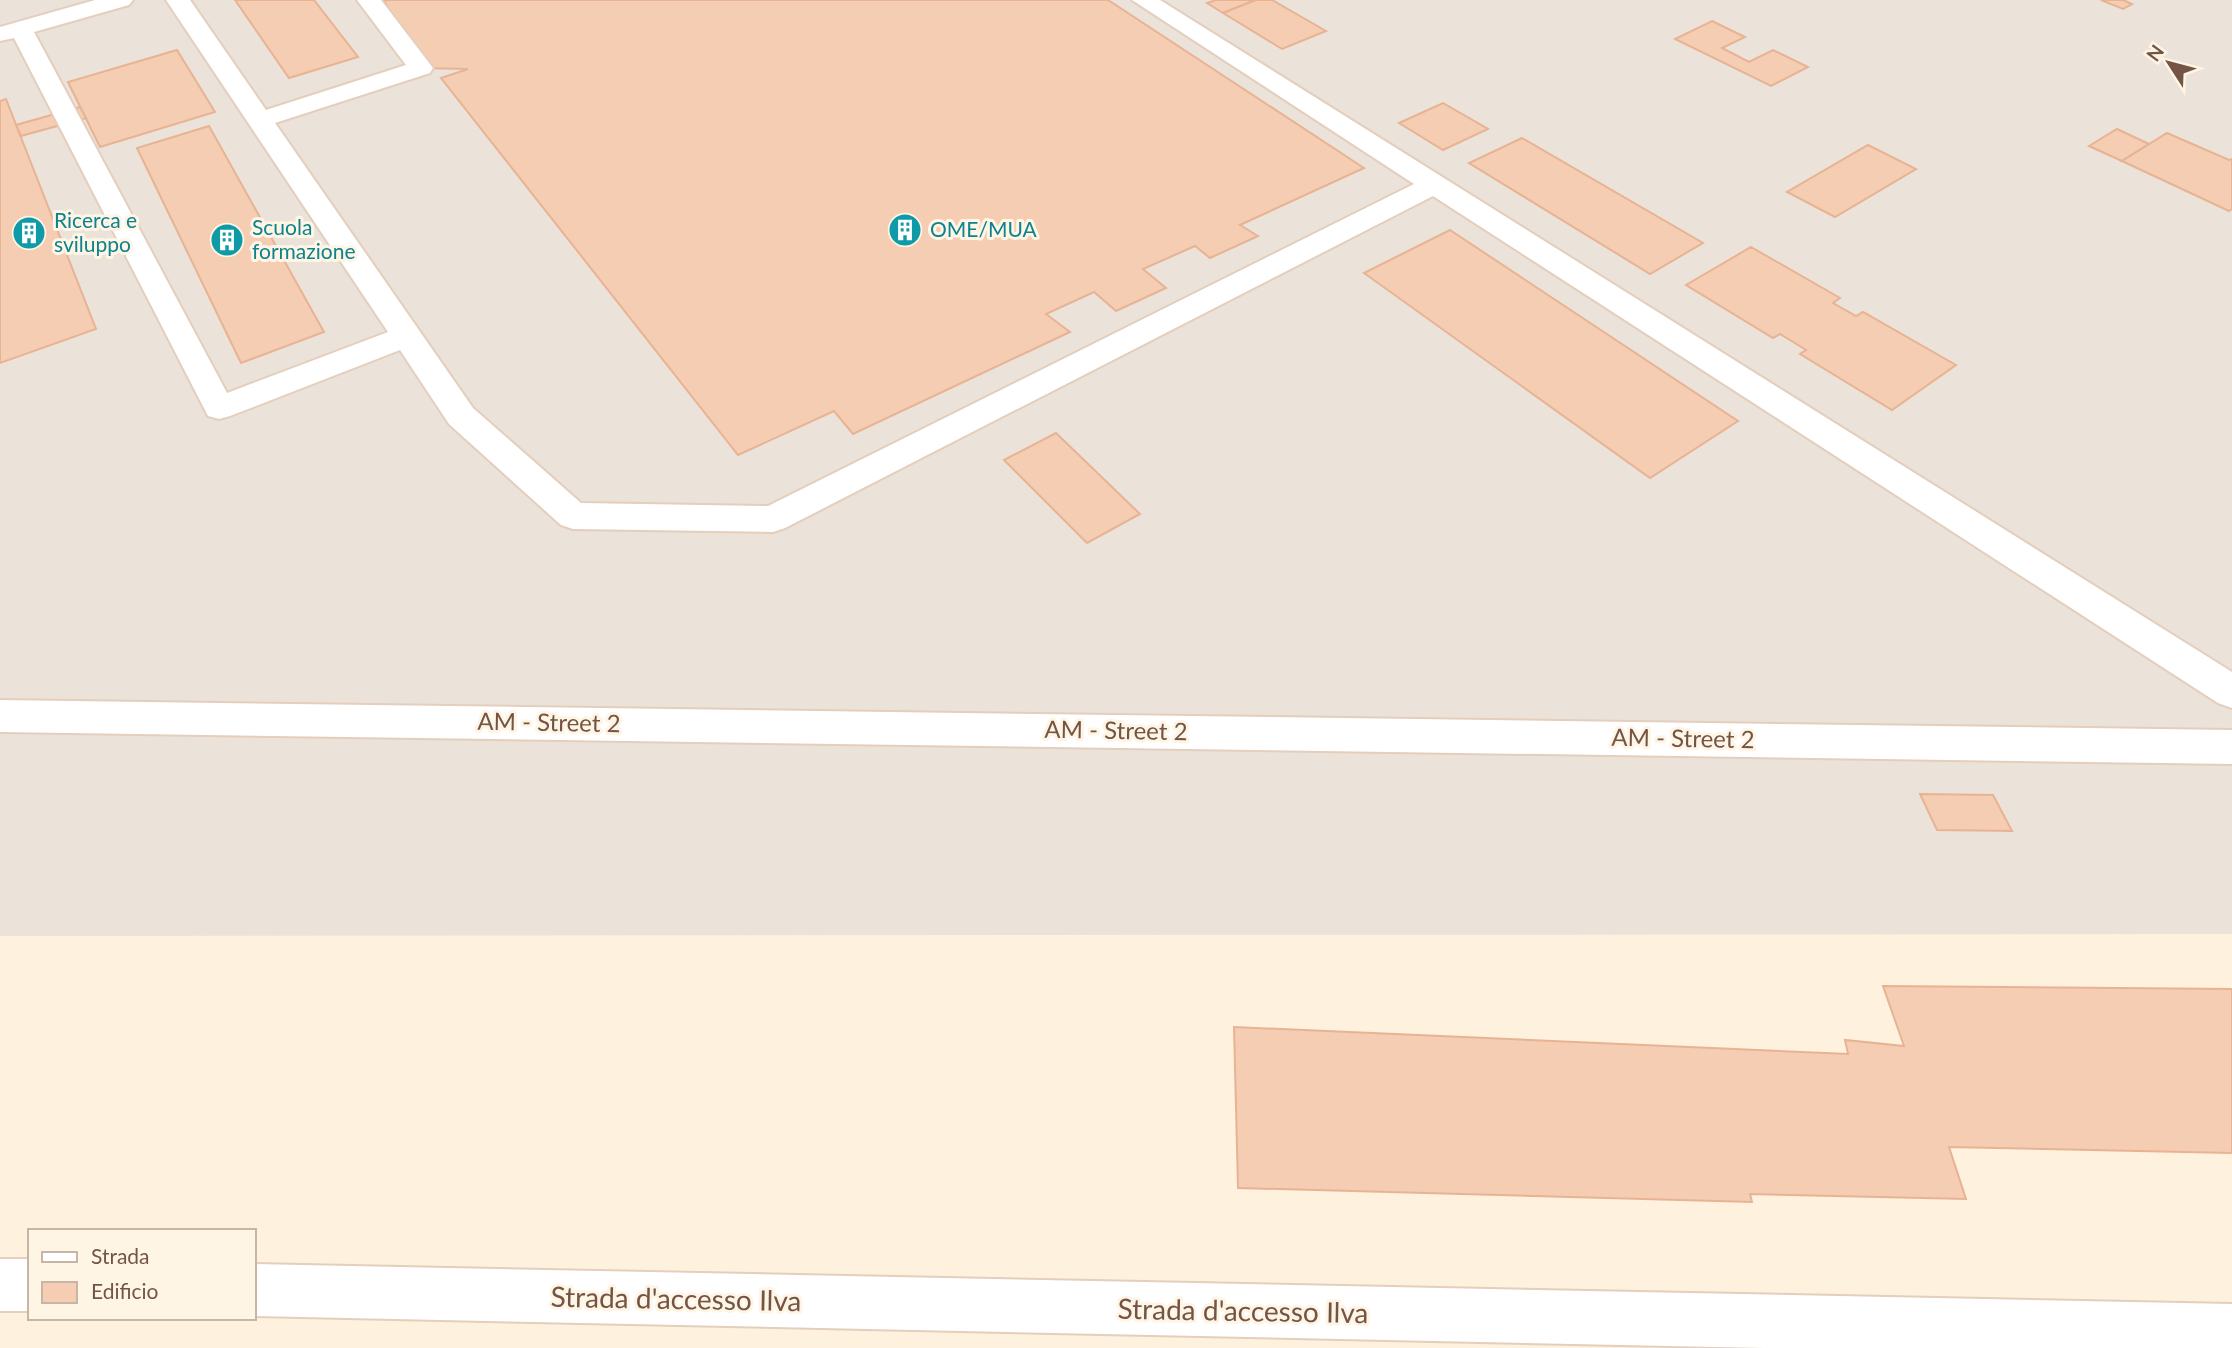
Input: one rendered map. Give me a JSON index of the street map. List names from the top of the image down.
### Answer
{
  "streets": {
    "street": ["AM - Street 2", "Strada d'accesso Ilva"]
  },
  "places": {
    "building": ["OME/MUA", "Ricerca e sviluppo", "Scuola formazione"]
  },
  "legend": ["Strada", "Edificio"],
  "north": "top left"
}
